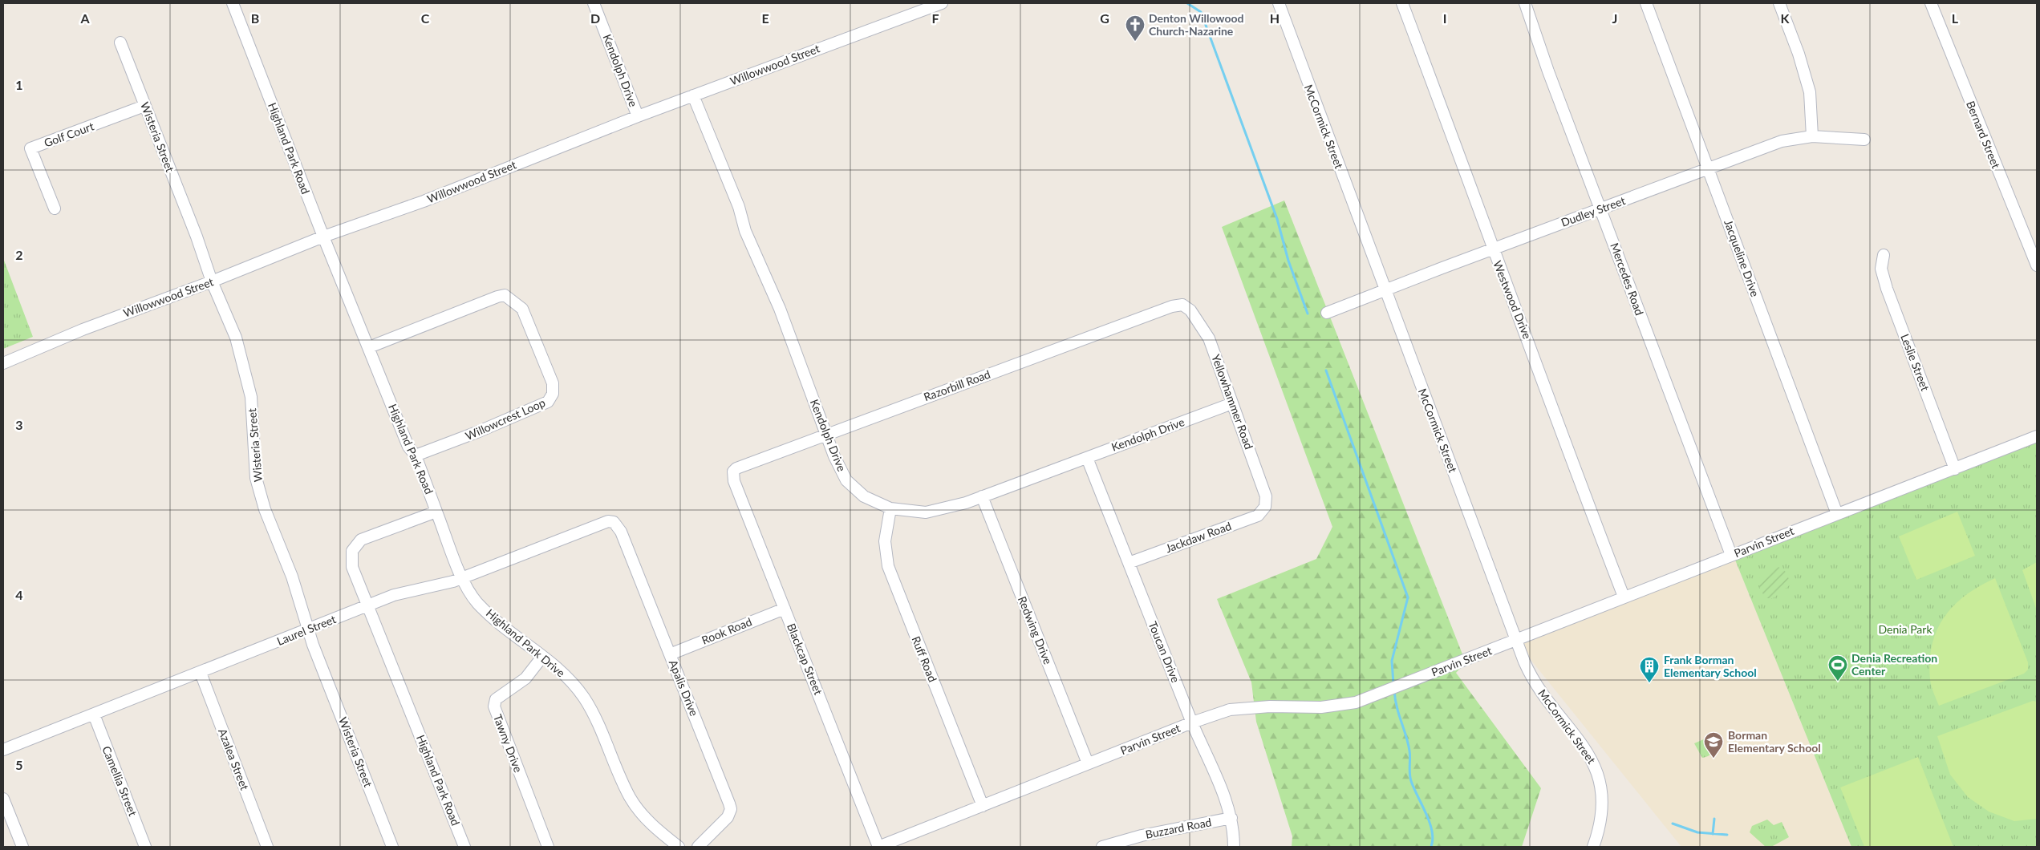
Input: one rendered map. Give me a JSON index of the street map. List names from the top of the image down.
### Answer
{
  "streets": {
    "street": [
      "Willowwood Street",
      "Kendolph Drive",
      "McCormick Street",
      "Golf Court",
      "Bernard Street",
      "Wisteria Street",
      "Highland Park Road",
      "Dudley Street",
      "Jacqueline Drive",
      "Mercedes Road",
      "Westwood Drive",
      "Leslie Street",
      "Razorbill Road",
      "Yellowhammer Road",
      "Willowcrest Loop",
      "Jackdaw Road",
      "Parvin Street",
      "Laurel Street",
      "Redwing Drive",
      "Rook Road",
      "Highland Park Drive",
      "Toucan Drive",
      "Blackcap Street",
      "Ruff Road",
      "Apalis Drive",
      "Tawny Drive",
      "Azalea Street",
      "Camellia Street",
      "Buzzard Road"
    ]
  },
  "crossings": [
    ["Willowwood Street", "Kendolph Drive"],
    ["Willowwood Street", "Wisteria Street"],
    ["Willowwood Street", "Highland Park Road"],
    ["Kendolph Drive", "Razorbill Road"],
    ["Kendolph Drive", "Yellowhammer Road"],
    ["Kendolph Drive", "Redwing Drive"],
    ["Kendolph Drive", "Toucan Drive"],
    ["Kendolph Drive", "Ruff Road"],
    ["McCormick Street", "Dudley Street"],
    ["McCormick Street", "Parvin Street"],
    ["Golf Court", "Wisteria Street"],
    ["Wisteria Street", "Laurel Street"],
    ["Highland Park Road", "Willowcrest Loop"],
    ["Highland Park Road", "Laurel Street"],
    ["Highland Park Road", "Highland Park Drive"],
    ["Dudley Street", "Jacqueline Drive"],
    ["Dudley Street", "Mercedes Road"],
    ["Dudley Street", "Westwood Drive"],
    ["Jacqueline Drive", "Parvin Street"],
    ["Mercedes Road", "Parvin Street"],
    ["Westwood Drive", "Parvin Street"],
    ["Leslie Street", "Parvin Street"],
    ["Razorbill Road", "Yellowhammer Road"],
    ["Razorbill Road", "Blackcap Street"],
    ["Yellowhammer Road", "Jackdaw Road"],
    ["Jackdaw Road", "Toucan Drive"],
    ["Parvin Street", "Redwing Drive"],
    ["Parvin Street", "Toucan Drive"],
    ["Parvin Street", "Blackcap Street"],
    ["Parvin Street", "Ruff Road"],
    ["Laurel Street", "Highland Park Drive"],
    ["Laurel Street", "Apalis Drive"],
    ["Laurel Street", "Azalea Street"],
    ["Laurel Street", "Camellia Street"],
    ["Rook Road", "Blackcap Street"],
    ["Rook Road", "Apalis Drive"],
    ["Highland Park Drive", "Tawny Drive"],
    ["Toucan Drive", "Buzzard Road"]
  ],
  "parks": ["Denia Park"],
  "places": {
    "church": ["Denton Willowood Church-Nazarine"],
    "sports": ["Denia Recreation Center"],
    "building": ["Frank Borman Elementary School"],
    "school or university": ["Borman Elementary School"]
  },
  "grid": {
    "columns": [
      "A",
      "B",
      "C",
      "D",
      "E",
      "F",
      "G",
      "H",
      "I",
      "J",
      "K",
      "L"
    ],
    "rows": [
      "1",
      "2",
      "3",
      "4",
      "5"
    ]
  }
}
